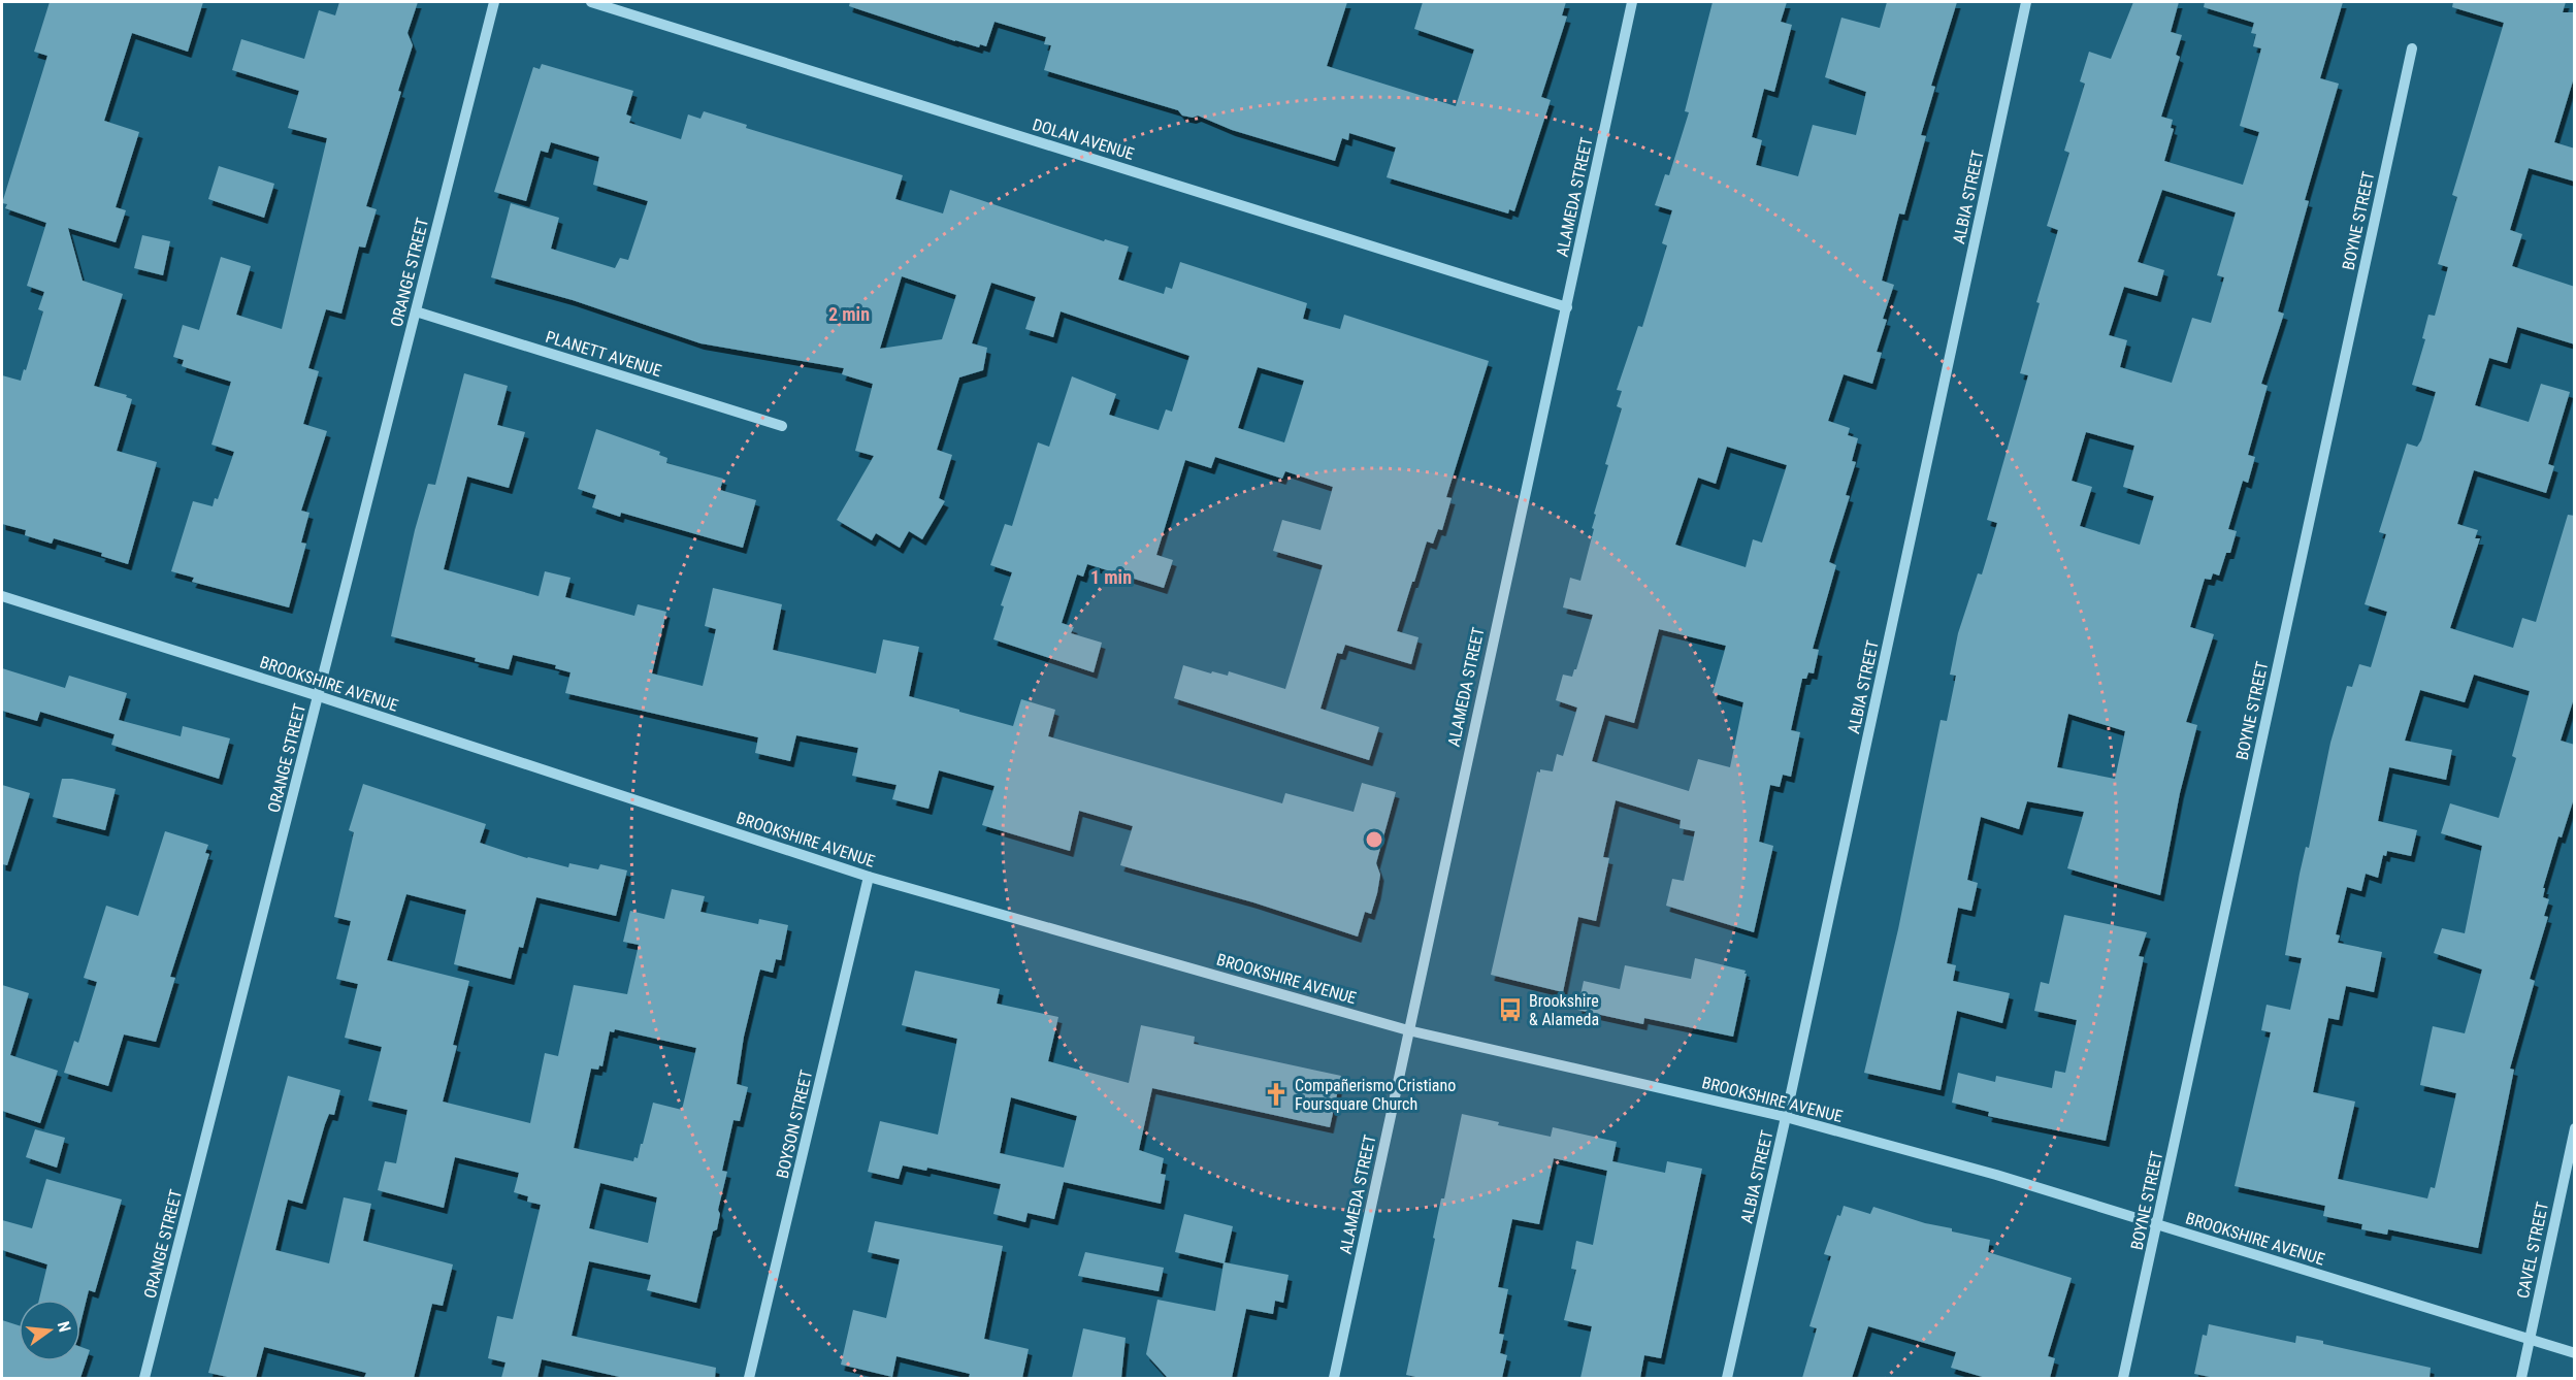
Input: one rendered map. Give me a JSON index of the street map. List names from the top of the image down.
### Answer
{
  "streets": {
    "street": [
      "DOLAN AVENUE",
      "ALAMEDA STREET",
      "ALBIA STREET",
      "BOYNE STREET",
      "ORANGE STREET",
      "PLANETT AVENUE",
      "BROOKSHIRE AVENUE",
      "BOYSON STREET",
      "CAVEL STREET"
    ]
  },
  "crossings": [
    ["DOLAN AVENUE", "ALAMEDA STREET"],
    ["ALAMEDA STREET", "BROOKSHIRE AVENUE"],
    ["ALBIA STREET", "BROOKSHIRE AVENUE"],
    ["BOYNE STREET", "BROOKSHIRE AVENUE"],
    ["ORANGE STREET", "PLANETT AVENUE"],
    ["ORANGE STREET", "BROOKSHIRE AVENUE"],
    ["BROOKSHIRE AVENUE", "BOYSON STREET"],
    ["BROOKSHIRE AVENUE", "CAVEL STREET"]
  ],
  "places": {
    "bus stop": ["Brookshire & Alameda"],
    "church": ["Compañerismo Cristiano Foursquare Church"]
  },
  "north": "right",
  "rings": ["2 min", "1 min"]
}
